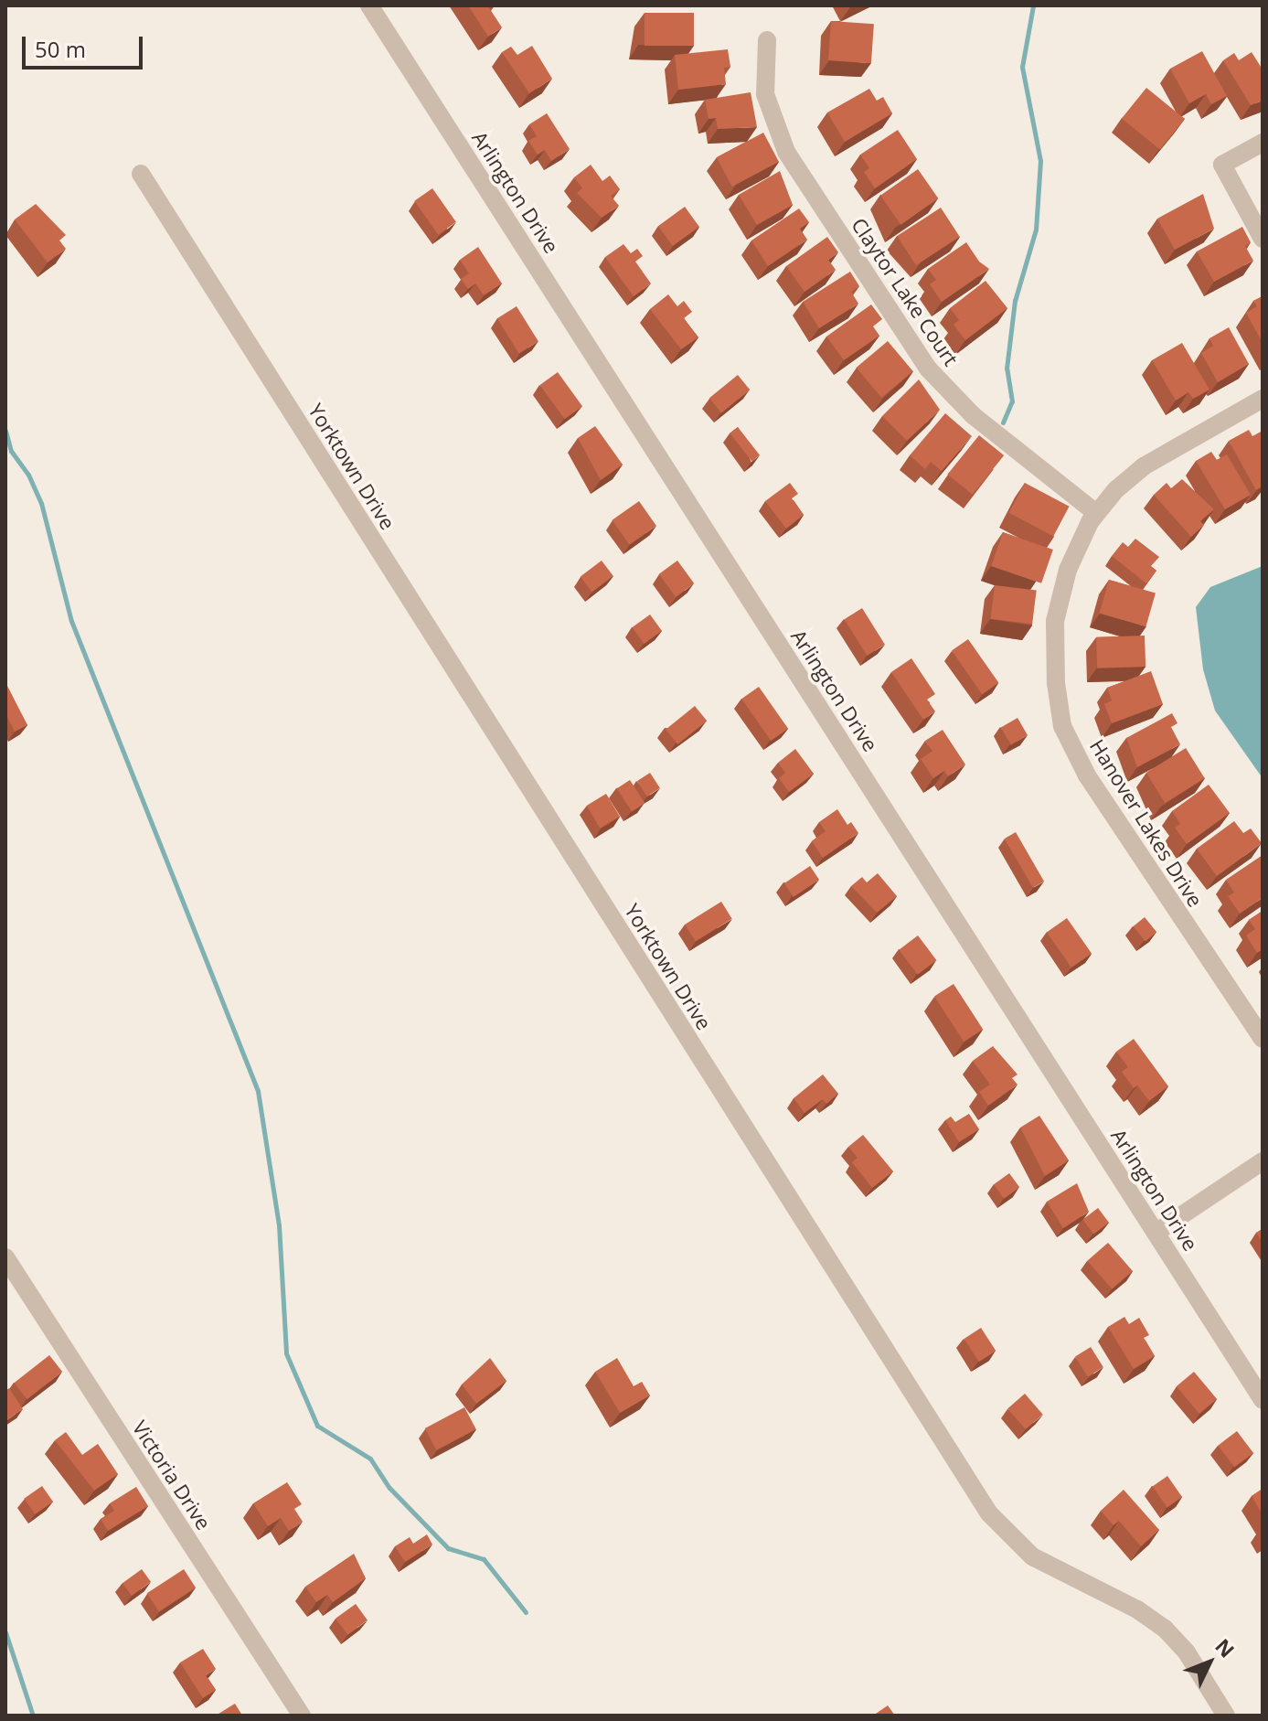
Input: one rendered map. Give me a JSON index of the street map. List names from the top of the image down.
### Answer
{
  "streets": {
    "street": [
      "Arlington Drive",
      "Claytor Lake Court",
      "Yorktown Drive",
      "Hanover Lakes Drive",
      "Victoria Drive"
    ]
  },
  "crossings": [
    ["Claytor Lake Court", "Hanover Lakes Drive"]
  ],
  "scale_bar": "50 m",
  "north": "top right"
}
